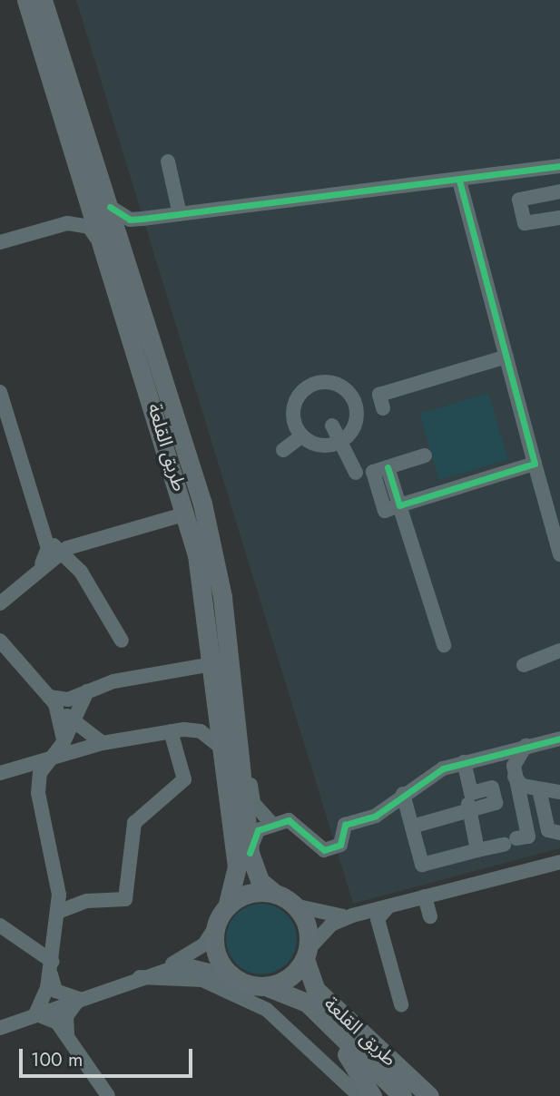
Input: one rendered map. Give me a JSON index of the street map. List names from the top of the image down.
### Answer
{
  "streets": {
    "main road": ["طريق القلعة"]
  },
  "scale_bar": "100 m"
}
